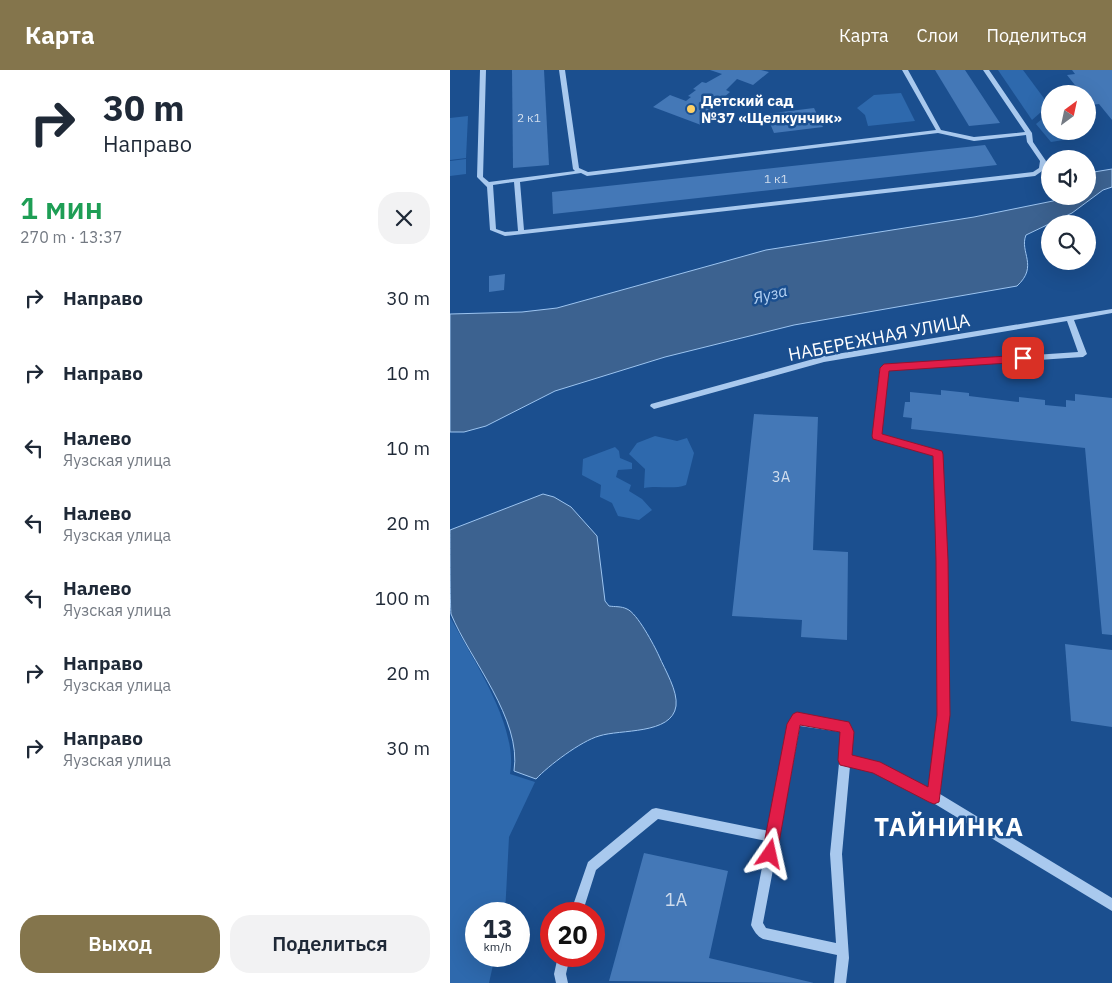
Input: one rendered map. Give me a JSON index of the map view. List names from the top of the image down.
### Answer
{
  "streets": {
    "street": ["НАБЕРЕЖНАЯ УЛИЦА"]
  },
  "districts": ["ТАЙНИНКА"],
  "water": ["Яуза"],
  "places": ["Детский сад №37 «Щелкунчик»"],
  "house_numbers": [
    "2 к1",
    "1 к1",
    "3А",
    "1А"
  ],
  "north": "top right",
  "page": {
    "header": "Карта",
    "nav": ["Карта", "Слои", "Поделиться"],
    "turn": ["30 m", "Направо"],
    "heading": ["1 мин", "270 m · 13:37"],
    "list": [
      {
        "name": "Направо",
        "value": "30 m"
      },
      {
        "name": "Направо",
        "value": "10 m"
      },
      {
        "name": "Налево",
        "note": "Яузская улица",
        "value": "10 m"
      },
      {
        "name": "Налево",
        "note": "Яузская улица",
        "value": "20 m"
      },
      {
        "name": "Налево",
        "note": "Яузская улица",
        "value": "100 m"
      },
      {
        "name": "Направо",
        "note": "Яузская улица",
        "value": "20 m"
      },
      {
        "name": "Направо",
        "note": "Яузская улица",
        "value": "30 m"
      }
    ],
    "speed": "13 km/h",
    "limit": "20",
    "buttons": ["Выход", "Поделиться"]
  }
}
